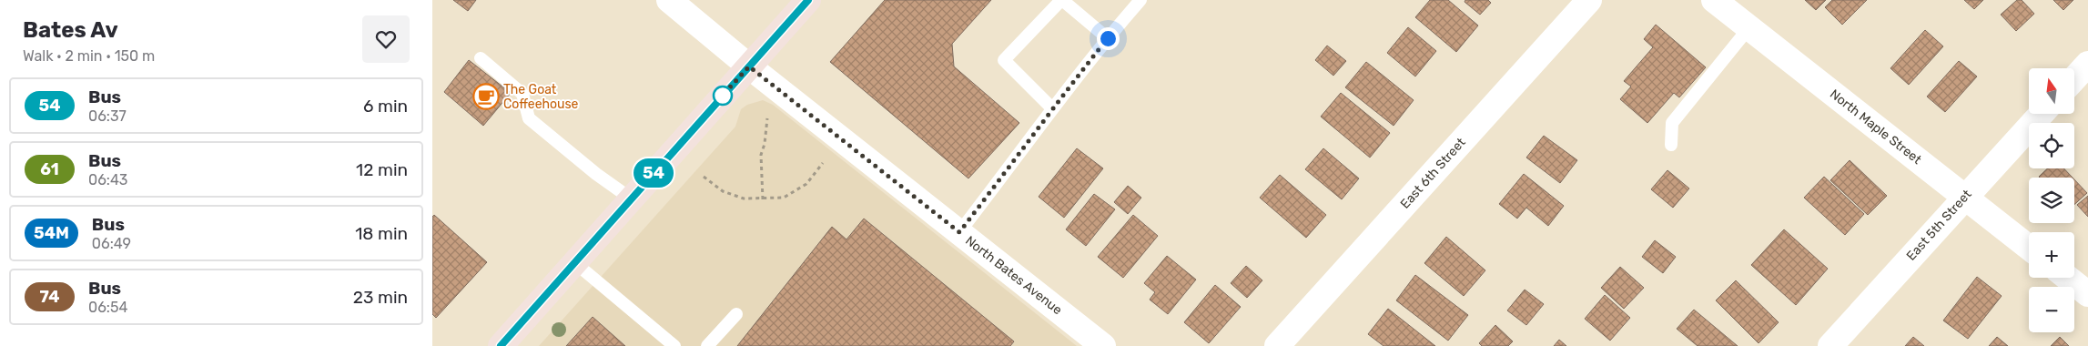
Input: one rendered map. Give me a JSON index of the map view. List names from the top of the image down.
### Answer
{
  "streets": {
    "street": [
      "North Maple Street",
      "East 6th Street",
      "East 5th Street",
      "North Bates Avenue"
    ]
  },
  "crossings": [
    ["North Maple Street", "East 5th Street"]
  ],
  "places": {
    "cafe": ["The Goat Coffeehouse"]
  },
  "lines": ["bus line 54"],
  "north": "top",
  "page": {
    "heading": ["Bates Av", "Walk · 2 min · 150 m"],
    "on_map": "54",
    "map_buttons": ["+", "−"],
    "list": [
      {
        "mark": "54",
        "name": "Bus",
        "note": "06:37",
        "value": "6 min"
      },
      {
        "mark": "61",
        "name": "Bus",
        "note": "06:43",
        "value": "12 min"
      },
      {
        "mark": "54M",
        "name": "Bus",
        "note": "06:49",
        "value": "18 min"
      },
      {
        "mark": "74",
        "name": "Bus",
        "note": "06:54",
        "value": "23 min"
      }
    ]
  }
}
